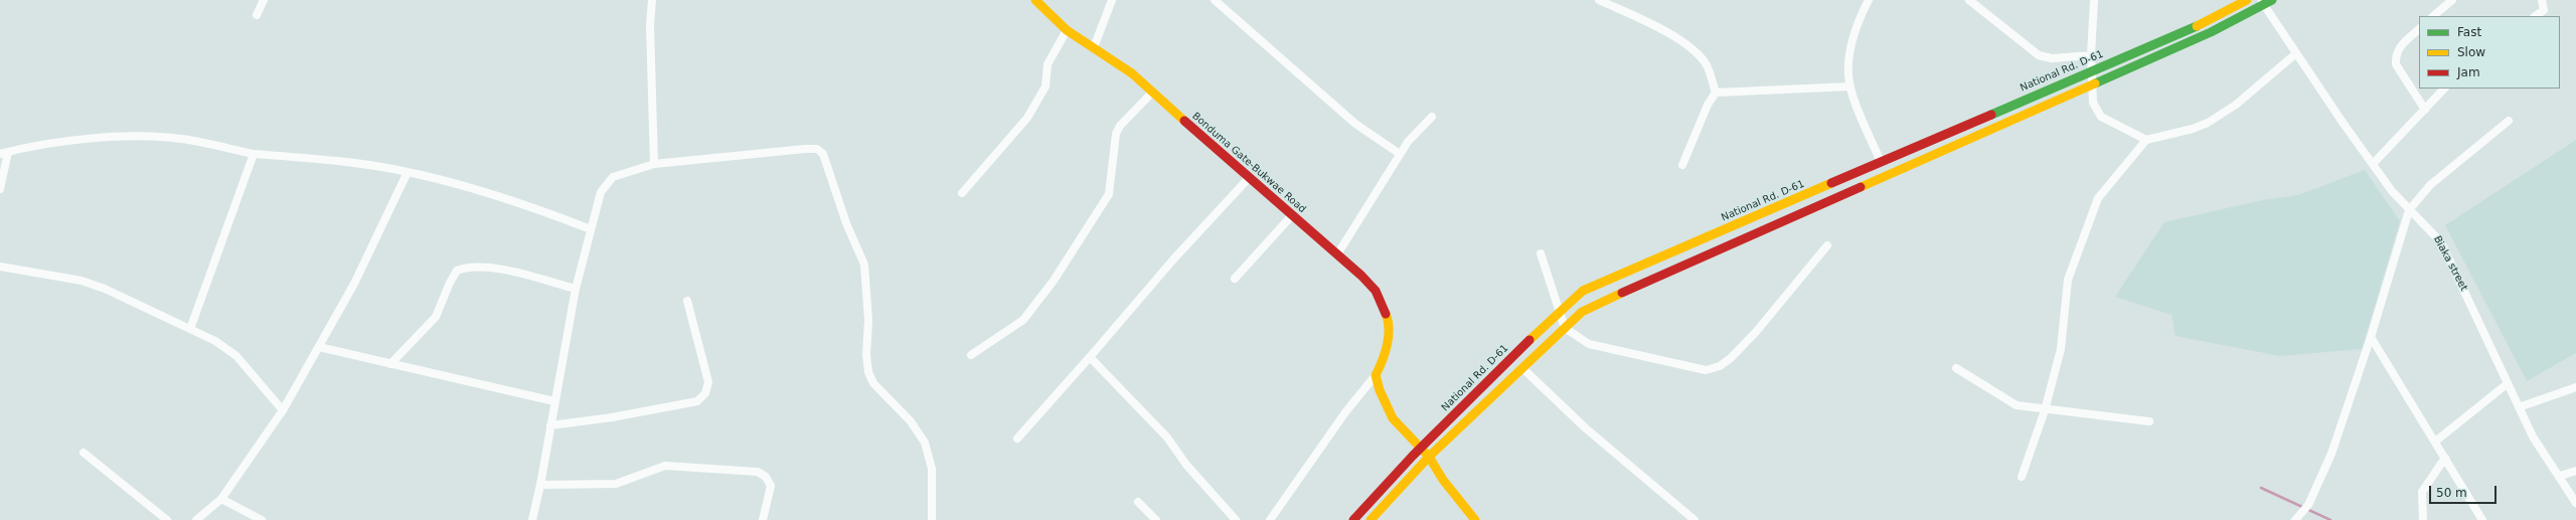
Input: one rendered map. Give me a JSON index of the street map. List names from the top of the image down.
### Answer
{
  "streets": {
    "main road": ["National Rd. D-61", "Bonduma Gate-Bukwae Road"],
    "street": ["Biaka street"]
  },
  "legend": ["Fast", "Slow", "Jam"],
  "scale_bar": "50 m"
}
